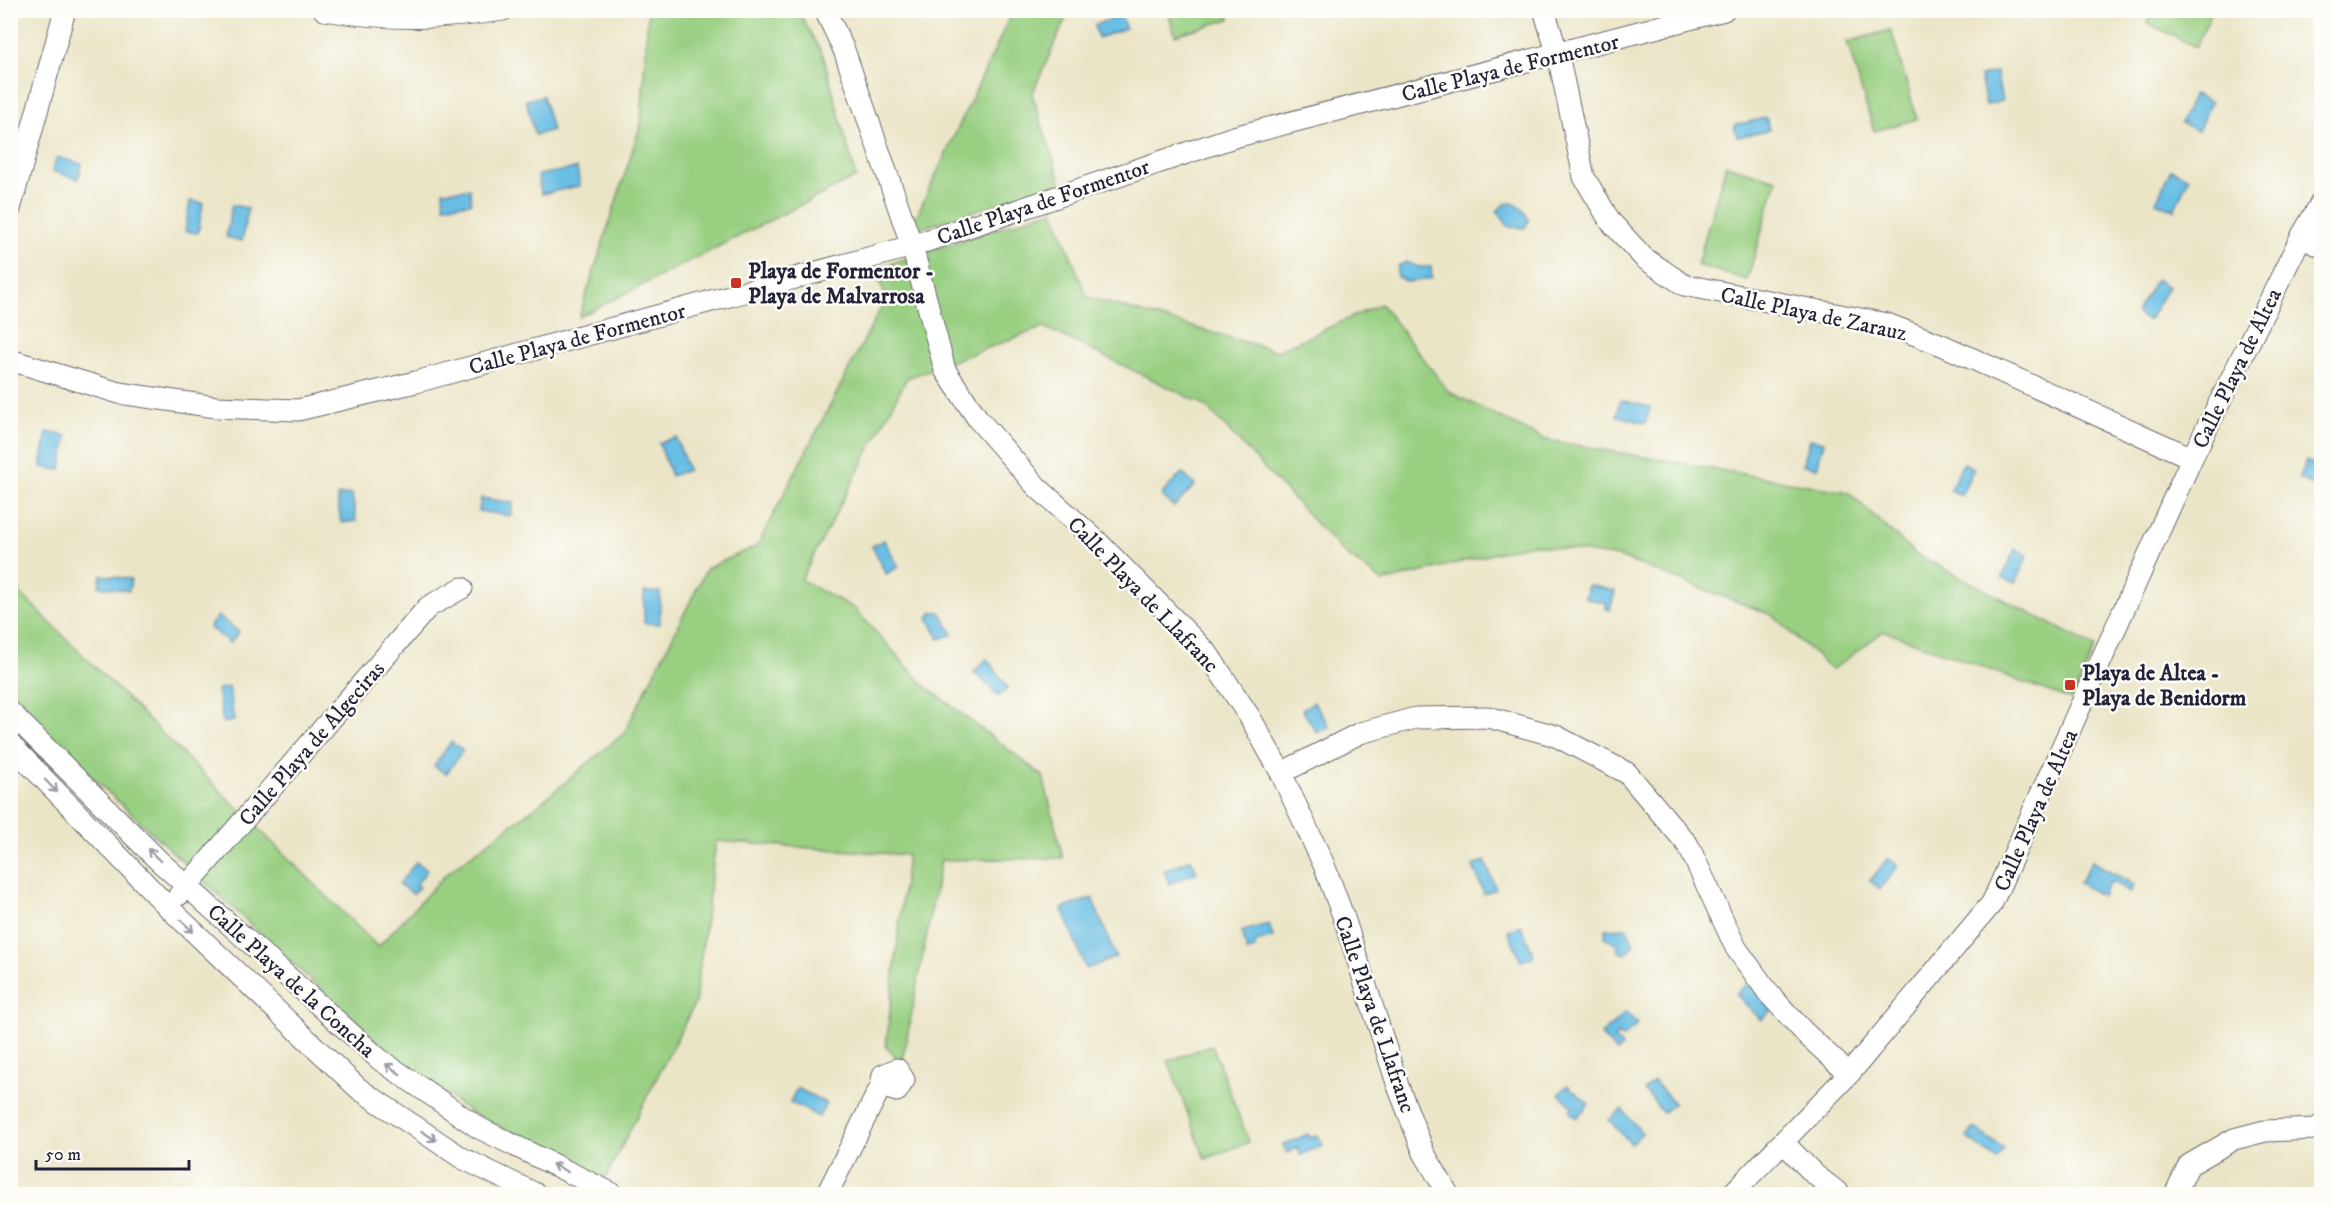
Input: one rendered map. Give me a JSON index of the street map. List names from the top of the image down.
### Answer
{
  "streets": {
    "street": [
      "Calle Playa de Formentor",
      "Calle Playa de Zarauz",
      "Calle Playa de Altea",
      "Calle Playa de Llafranc",
      "Calle Playa de Algeciras",
      "Calle Playa de la Concha"
    ]
  },
  "crossings": [
    ["Calle Playa de Formentor", "Calle Playa de Zarauz"],
    ["Calle Playa de Formentor", "Calle Playa de Llafranc"],
    ["Calle Playa de Zarauz", "Calle Playa de Altea"],
    ["Calle Playa de Algeciras", "Calle Playa de la Concha"]
  ],
  "places": {
    "transit": ["Playa de Formentor - Playa de Malvarrosa", "Playa de Altea - Playa de Benidorm"]
  },
  "scale_bar": "50 m"
}
